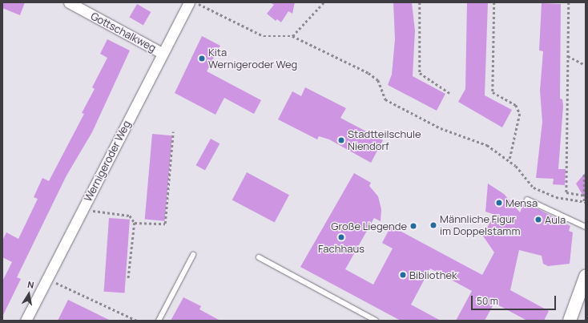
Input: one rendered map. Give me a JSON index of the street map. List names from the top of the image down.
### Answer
{
  "streets": {
    "street": ["Gottschalkweg", "Wernigeroder Weg"]
  },
  "crossings": [
    ["Gottschalkweg", "Wernigeroder Weg"]
  ],
  "places": [
    "Kita Wernigeroder Weg",
    "Stadtteilschule Niendorf",
    "Mensa",
    "Aula",
    "Männliche Figur im Doppelstamm",
    "Große Liegende",
    "Fachhaus",
    "Bibliothek"
  ],
  "scale_bar": "50 m",
  "north": "top"
}
